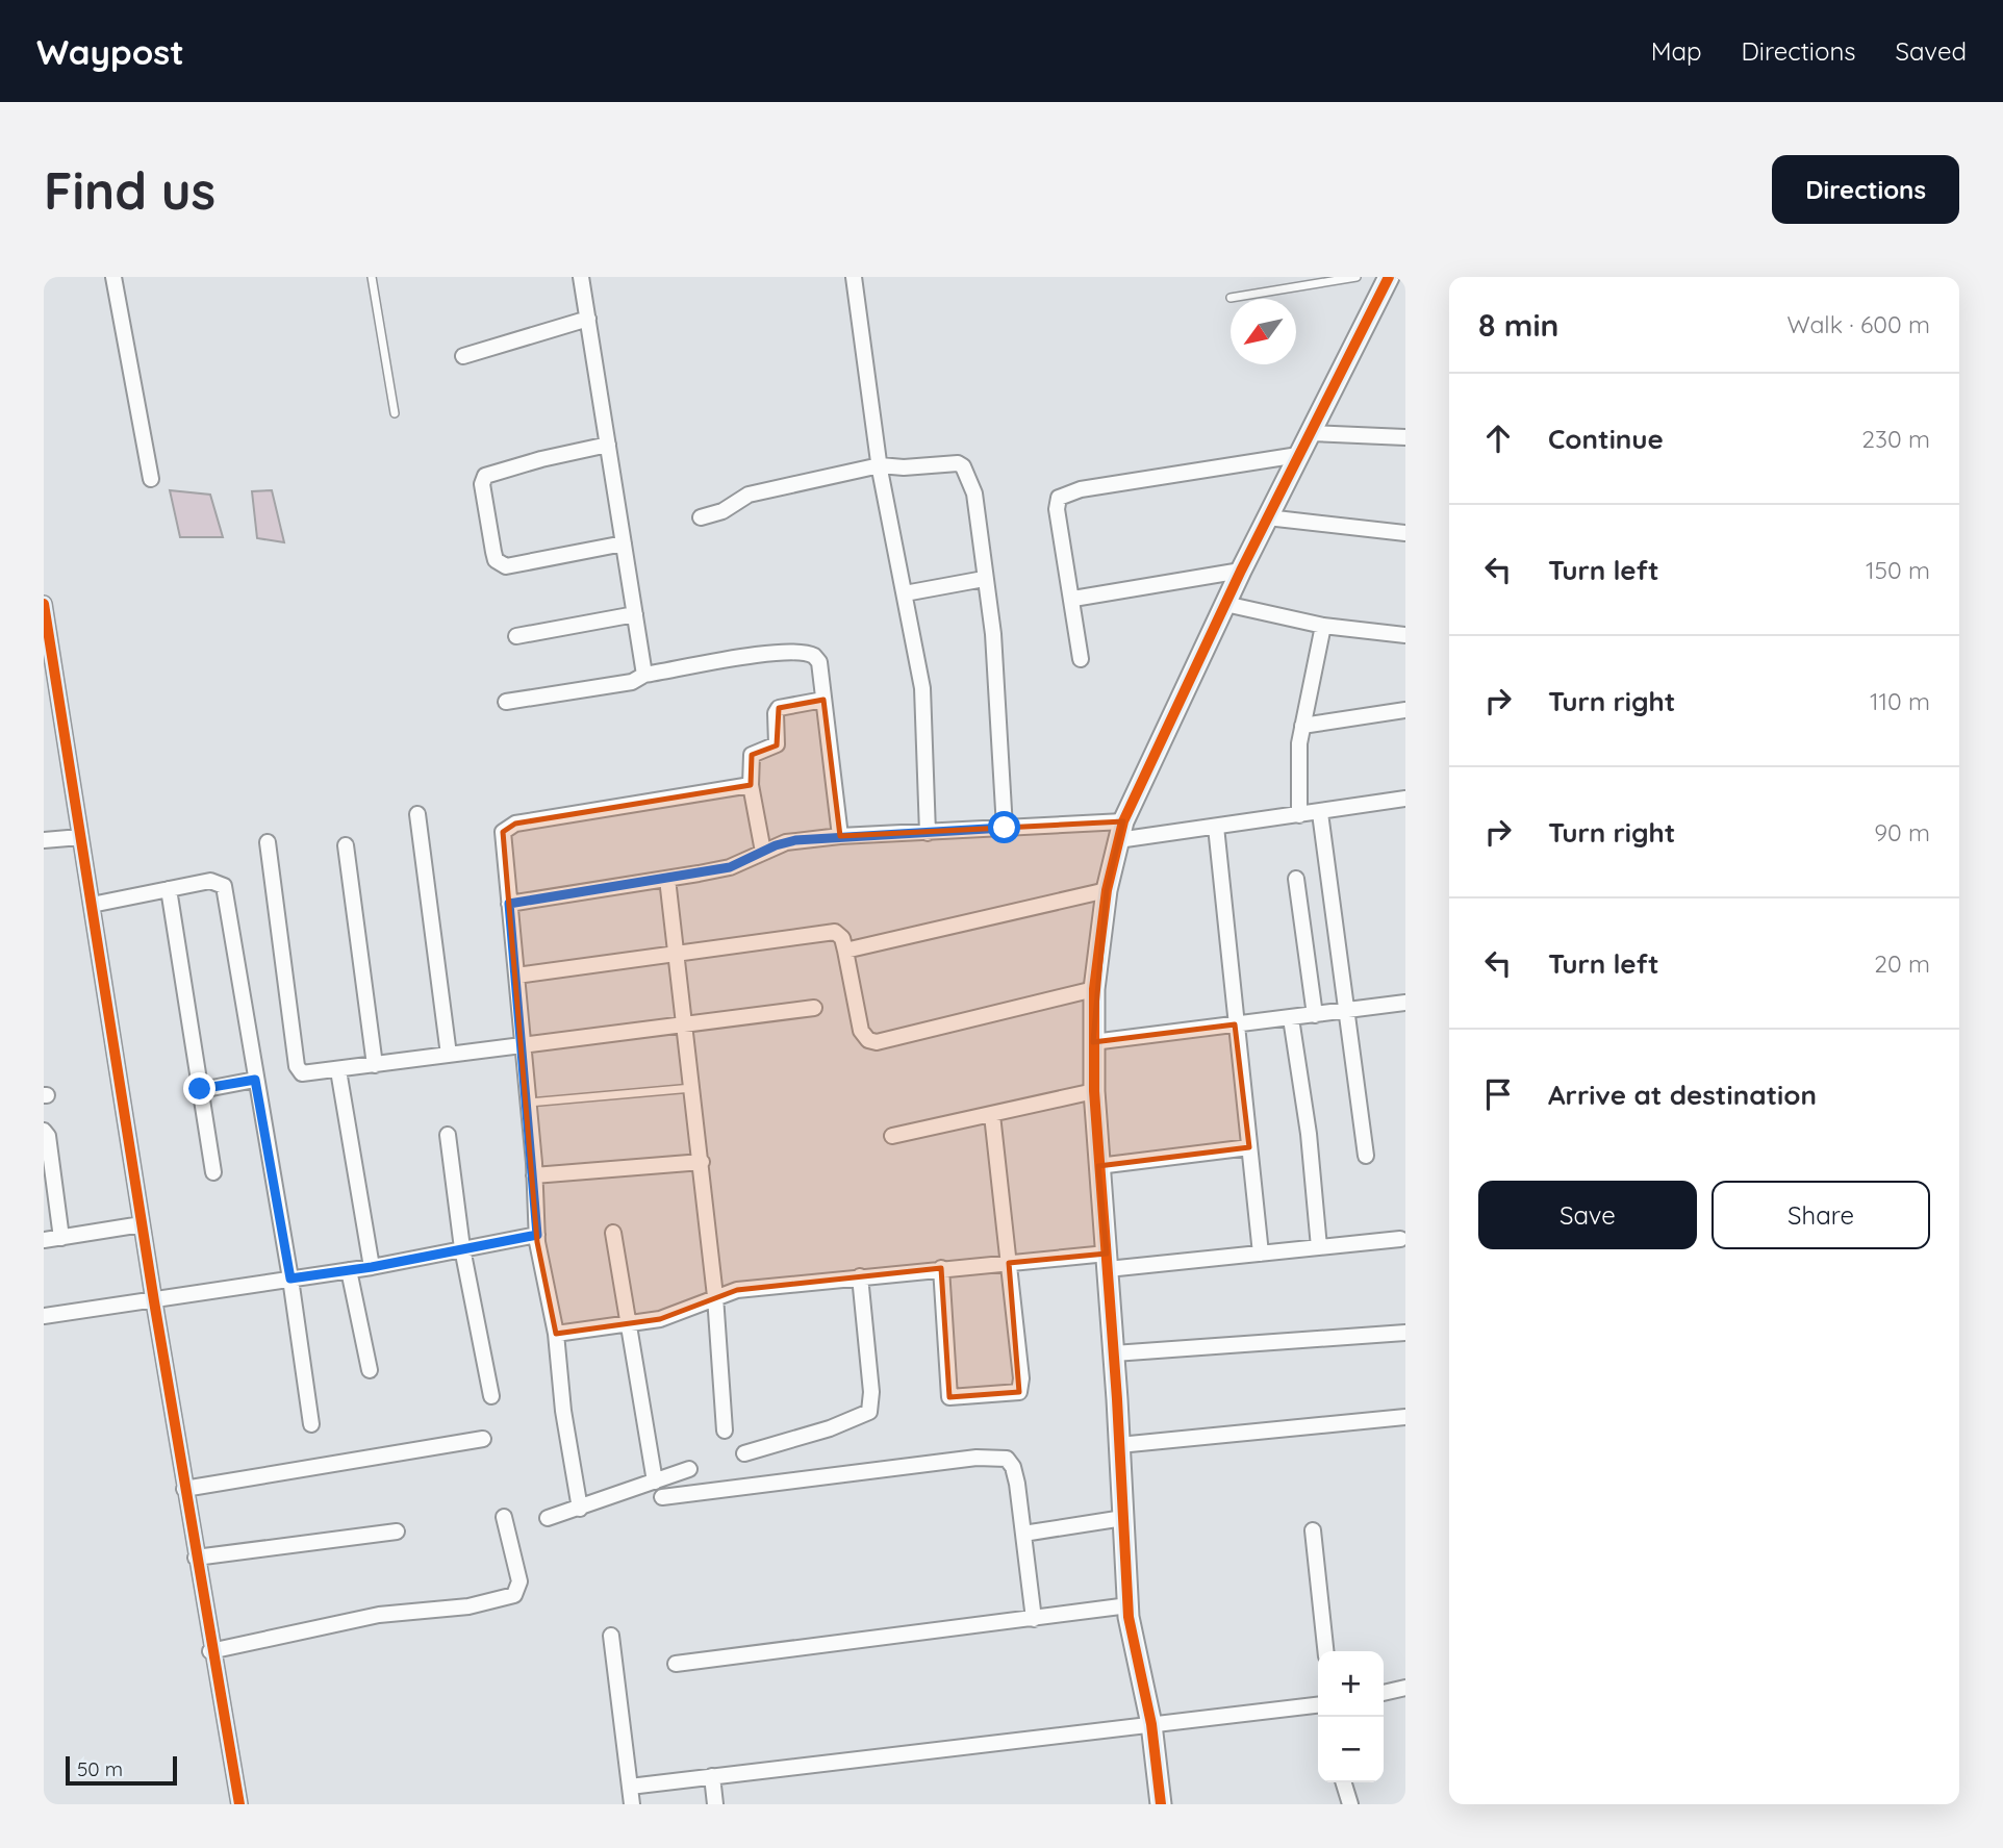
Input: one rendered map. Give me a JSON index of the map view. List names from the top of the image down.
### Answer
{
  "scale_bar": "50 m",
  "north": "bottom left",
  "page": {
    "header": "Waypost",
    "nav": ["Map", "Directions", "Saved"],
    "buttons": [
      "Directions",
      ["Save", "Share"]
    ],
    "title": "Find us",
    "heading": ["8 min", "Walk · 600 m"],
    "list": [
      ["Continue", "230 m"],
      ["Turn left", "150 m"],
      ["Turn right", "110 m"],
      ["Turn right", "90 m"],
      ["Turn left", "20 m"],
      "Arrive at destination"
    ],
    "map_buttons": ["+", "−"],
    "scale": "50 m"
  }
}
